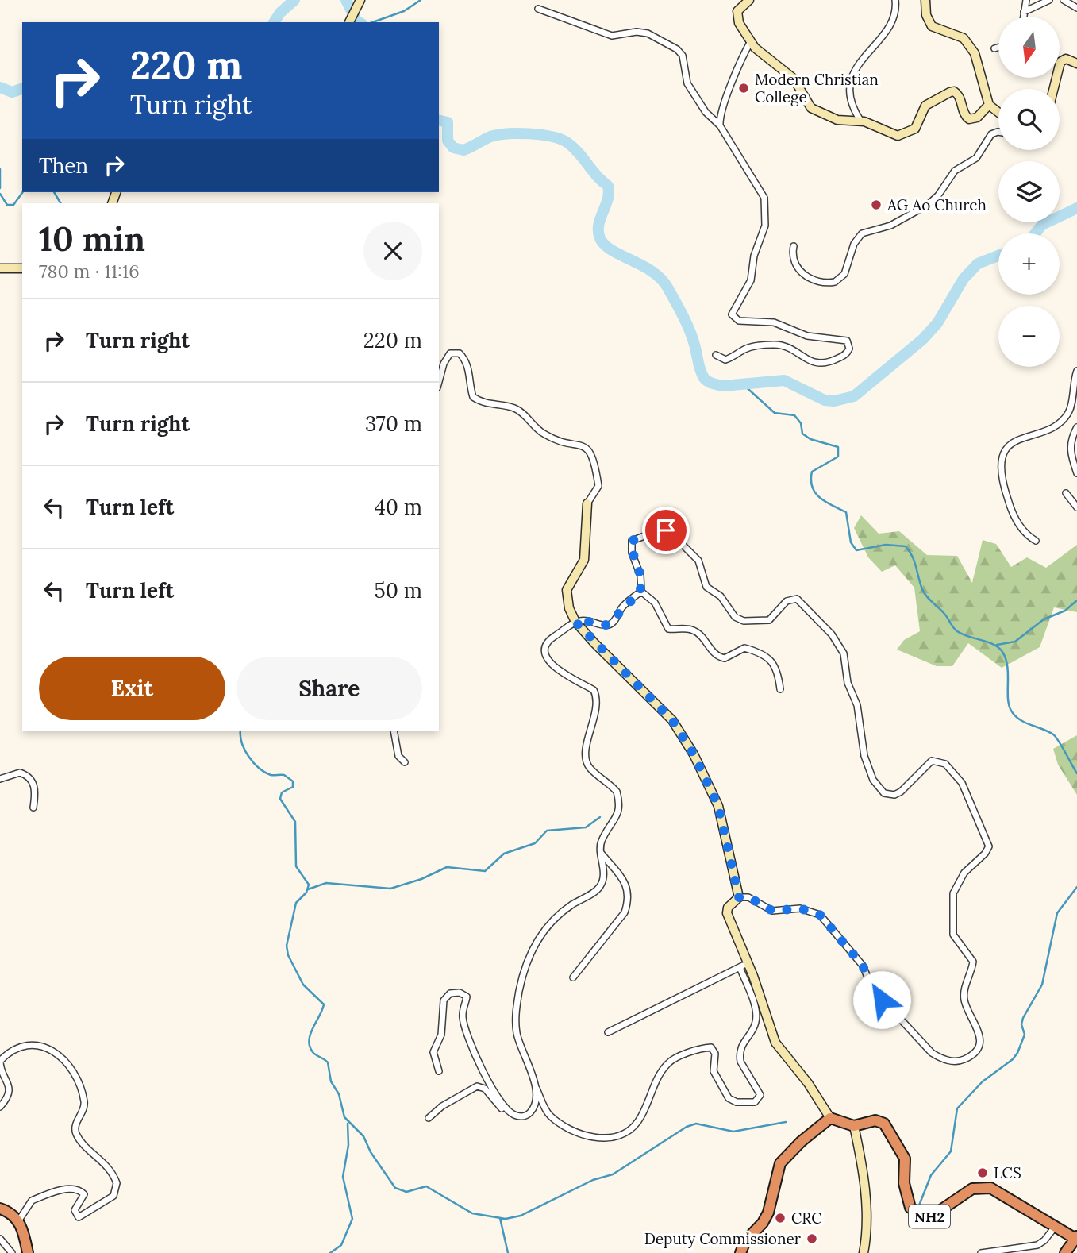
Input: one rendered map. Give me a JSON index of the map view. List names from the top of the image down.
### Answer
{
  "streets": {
    "highway": ["NH2"]
  },
  "places": [
    "Modern Christian College",
    "AG Ao Church",
    "LCS",
    "CRC",
    "Deputy Commissioner"
  ],
  "north": "bottom",
  "page": {
    "map_buttons": ["+", "−"],
    "turn": ["220 m", "Turn right"],
    "then": "Then",
    "heading": ["10 min", "780 m · 11:16"],
    "list": [
      {
        "name": "Turn right",
        "value": "220 m"
      },
      {
        "name": "Turn right",
        "value": "370 m"
      },
      {
        "name": "Turn left",
        "value": "40 m"
      },
      {
        "name": "Turn left",
        "value": "50 m"
      }
    ],
    "buttons": ["Exit", "Share"]
  }
}
